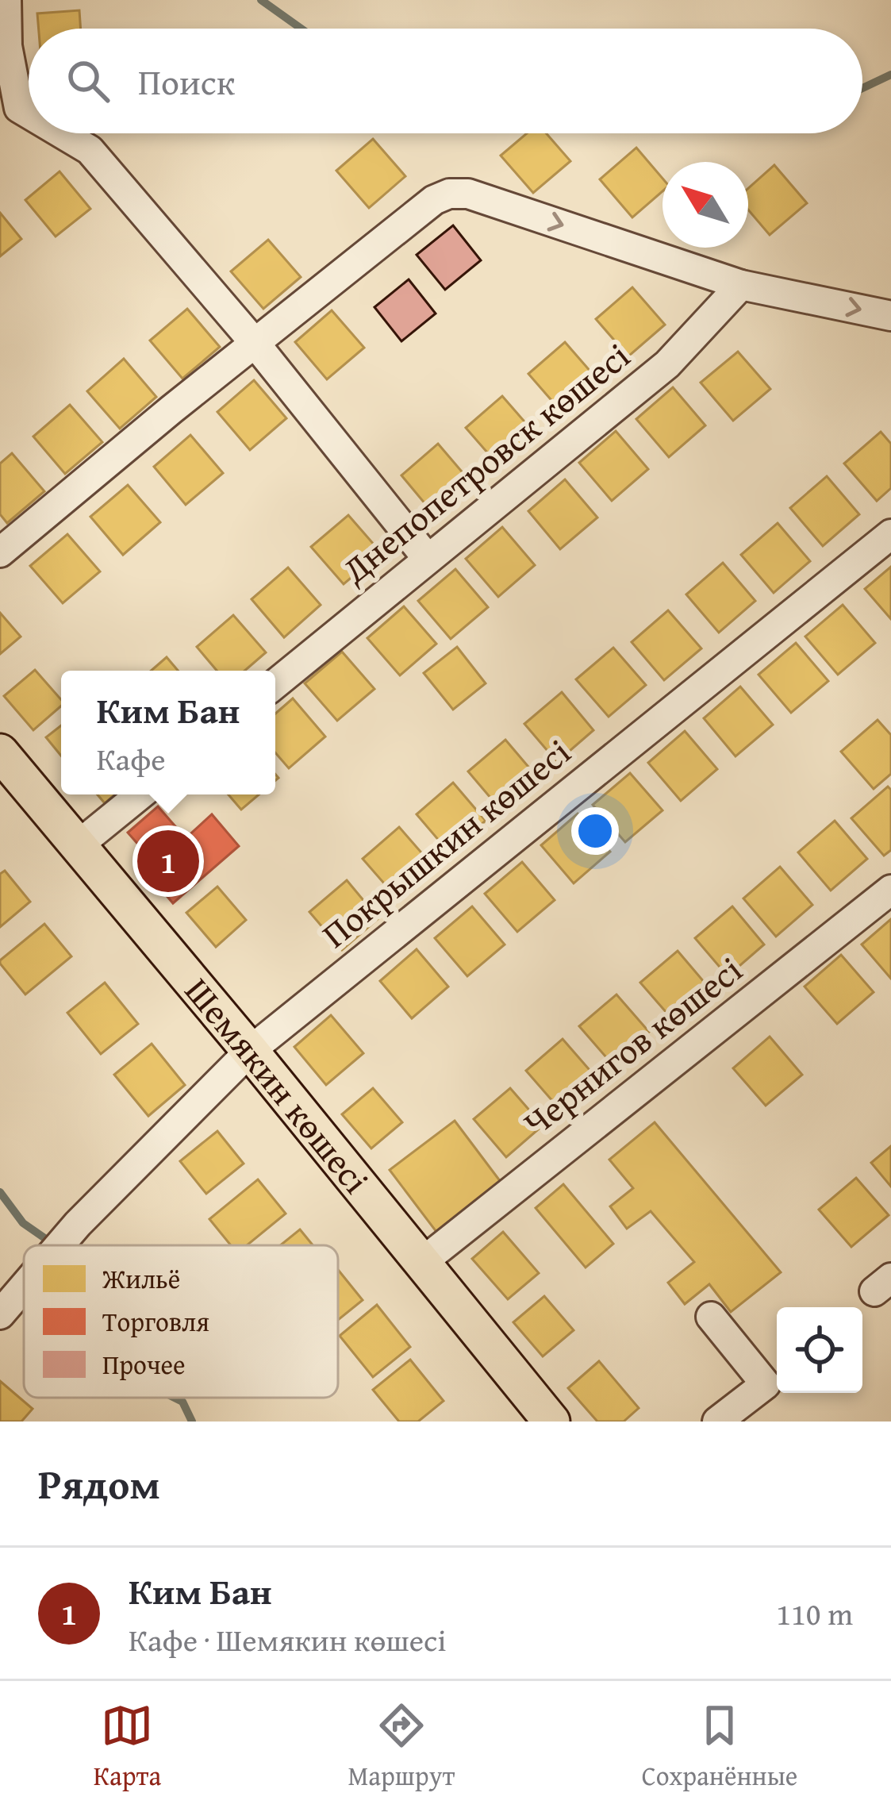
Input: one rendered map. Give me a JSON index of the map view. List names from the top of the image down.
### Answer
{
  "streets": {
    "main road": ["Шемякин көшесі"],
    "street": ["Днепопетровск көшесі", "Покрышкин көшесі", "Чернигов көшесі"]
  },
  "crossings": [
    ["Покрышкин көшесі", "Шемякин көшесі"],
    ["Чернигов көшесі", "Шемякин көшесі"]
  ],
  "legend": ["Жильё", "Торговля", "Прочее"],
  "north": "top left",
  "page": {
    "search": "Поиск",
    "popup": ["Ким Бан", "Кафе"],
    "pins": "1",
    "heading": "Рядом",
    "list": [
      {
        "mark": "1",
        "name": "Ким Бан",
        "note": "Кафе · Шемякин көшесі",
        "value": "110 m"
      }
    ],
    "nav": ["Карта", "Маршрут", "Сохранённые"]
  }
}
